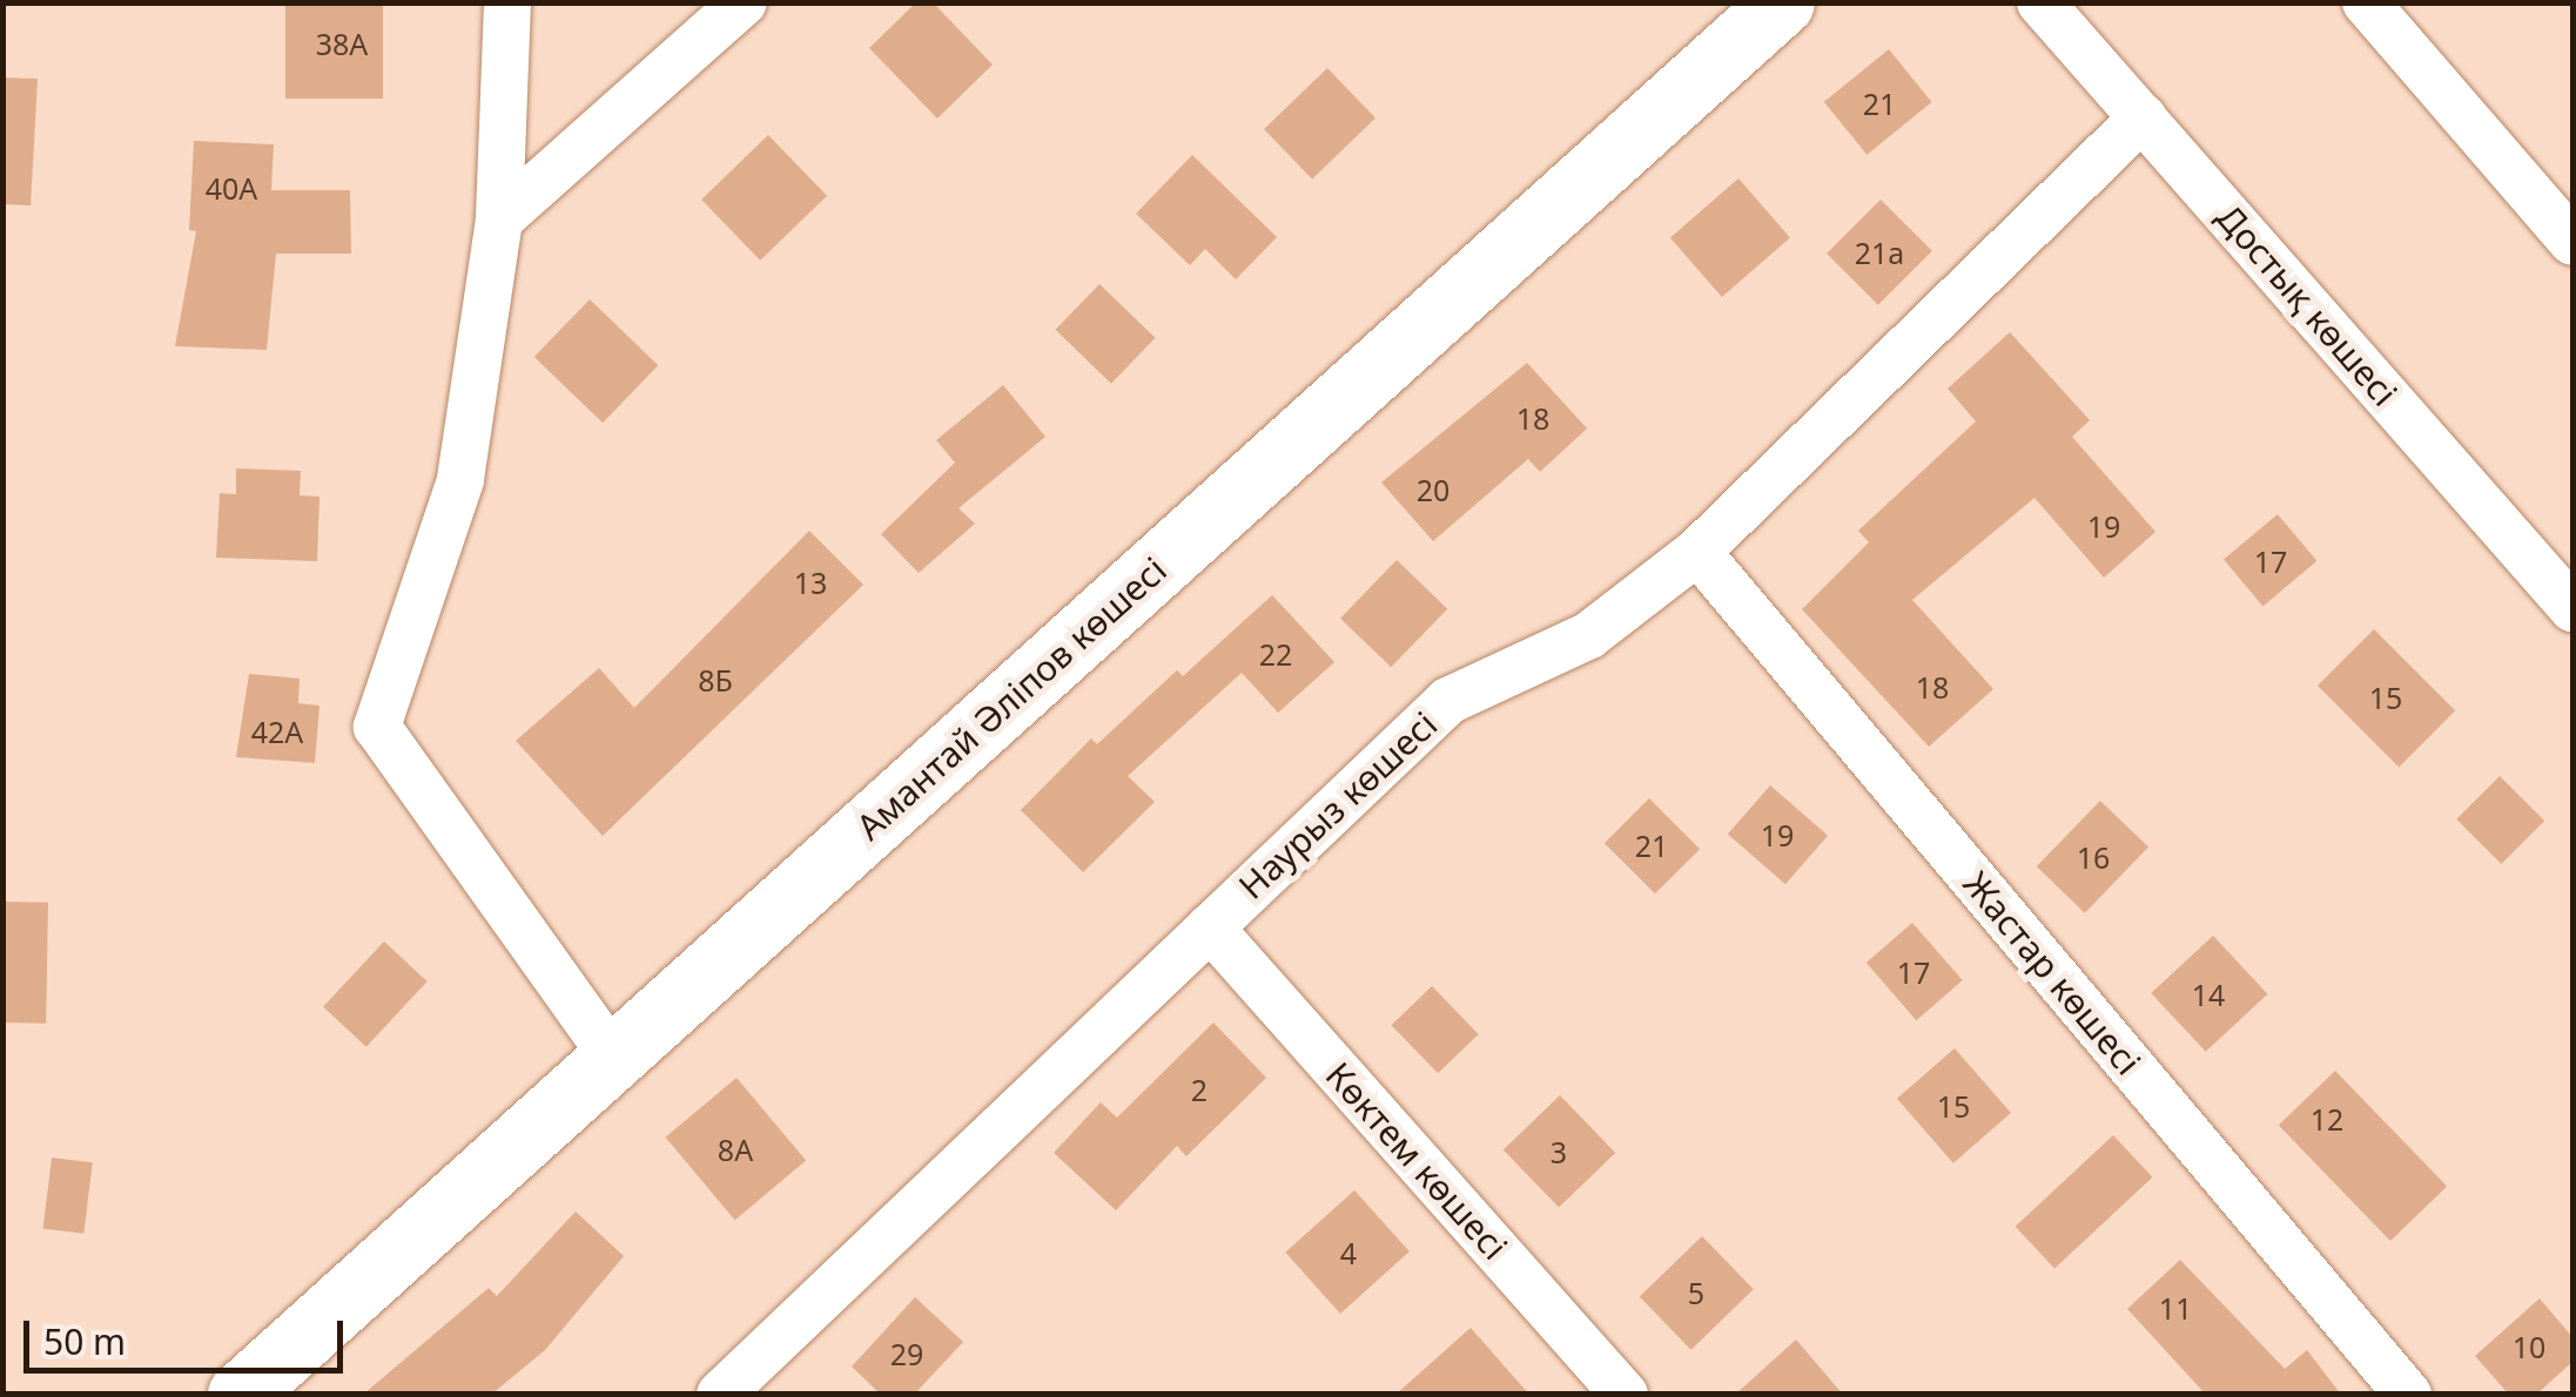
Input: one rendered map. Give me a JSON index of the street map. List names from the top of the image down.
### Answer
{
  "streets": {
    "main road": ["Амантай Әліпов көшесі"],
    "street": [
      "Достық көшесі",
      "Наурыз көшесі",
      "Жастар көшесі",
      "Көктем көшесі"
    ]
  },
  "crossings": [
    ["Достық көшесі", "Наурыз көшесі"],
    ["Наурыз көшесі", "Жастар көшесі"],
    ["Наурыз көшесі", "Көктем көшесі"]
  ],
  "house_numbers": [
    "38А",
    "21",
    "40А",
    "21а",
    "18",
    "20",
    "19",
    "17",
    "13",
    "22",
    "8Б",
    "18",
    "15",
    "42А",
    "19",
    "21",
    "16",
    "17",
    "14",
    "2",
    "15",
    "12",
    "8А",
    "3",
    "4",
    "5",
    "11",
    "10",
    "29"
  ],
  "scale_bar": "50 m"
}
